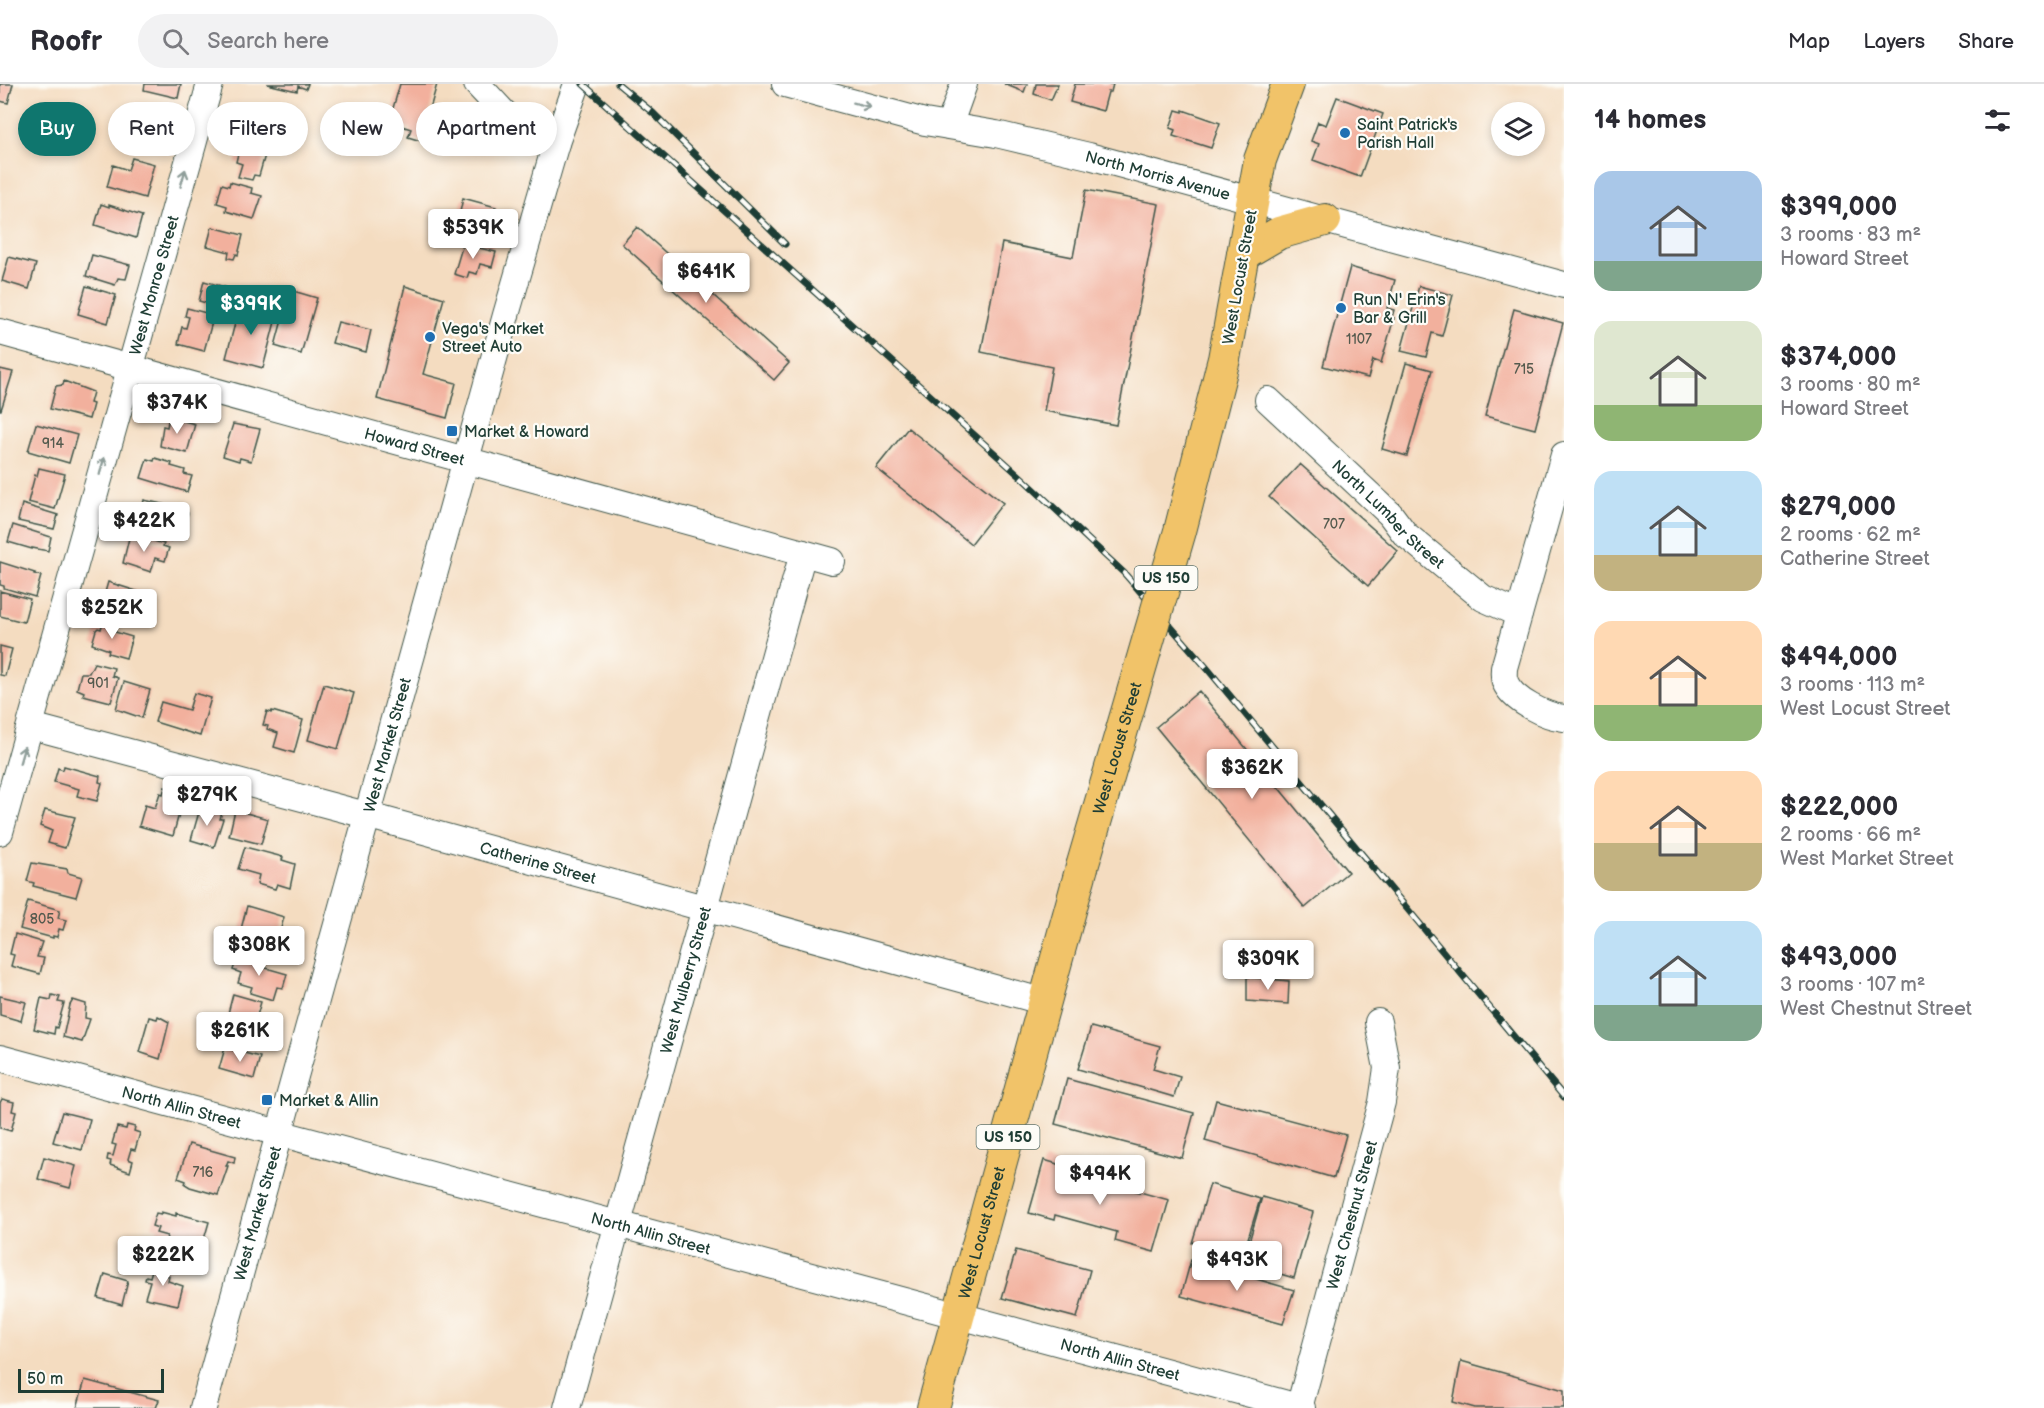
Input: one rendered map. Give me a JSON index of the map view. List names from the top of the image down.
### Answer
{
  "streets": {
    "main road": ["West Locust Street", "US 150"],
    "street": [
      "North Morris Avenue",
      "West Monroe Street",
      "Howard Street",
      "North Lumber Street",
      "West Market Street",
      "Catherine Street",
      "West Mulberry Street",
      "North Allin Street",
      "West Chestnut Street"
    ]
  },
  "crossings": [
    ["North Morris Avenue", "West Locust Street"],
    ["West Locust Street", "Catherine Street"],
    ["West Locust Street", "North Allin Street"],
    ["West Monroe Street", "Howard Street"],
    ["West Monroe Street", "Catherine Street"],
    ["Howard Street", "West Market Street"],
    ["Howard Street", "West Mulberry Street"],
    ["West Market Street", "Catherine Street"],
    ["West Market Street", "North Allin Street"],
    ["Catherine Street", "West Mulberry Street"],
    ["West Mulberry Street", "North Allin Street"],
    ["North Allin Street", "West Chestnut Street"]
  ],
  "one_way": ["West Monroe Street"],
  "places": {
    "other": ["Saint Patrick's Parish Hall", "Run N' Erin's Bar & Grill", "Vega's Market Street Auto"],
    "transit": ["Market & Howard", "Market & Allin"]
  },
  "house_numbers": [
    "1107",
    "715",
    "914",
    "707",
    "901",
    "805",
    "716"
  ],
  "scale_bar": "50 m",
  "page": {
    "header": "Roofr",
    "search": "Search here",
    "nav": ["Map", "Layers", "Share"],
    "heading": "14 homes",
    "chip": [
      "Buy",
      "Rent",
      "Filters",
      "New",
      "Apartment"
    ],
    "list": [
      {
        "name": "$399,000",
        "note": "3 rooms · 83 m² · Howard Street"
      },
      {
        "name": "$374,000",
        "note": "3 rooms · 80 m² · Howard Street"
      },
      {
        "name": "$279,000",
        "note": "2 rooms · 62 m² · Catherine Street"
      },
      {
        "name": "$494,000",
        "note": "3 rooms · 113 m² · West Locust Street"
      },
      {
        "name": "$222,000",
        "note": "2 rooms · 66 m² · West Market Street"
      },
      {
        "name": "$493,000",
        "note": "3 rooms · 107 m² · West Chestnut Street"
      }
    ],
    "price": [
      "$539K",
      "$641K",
      "$399K",
      "$374K",
      "$422K",
      "$252K",
      "$362K",
      "$279K",
      "$308K",
      "$309K",
      "$261K",
      "$494K",
      "$222K",
      "$493K"
    ],
    "scale": "50 m"
  }
}
